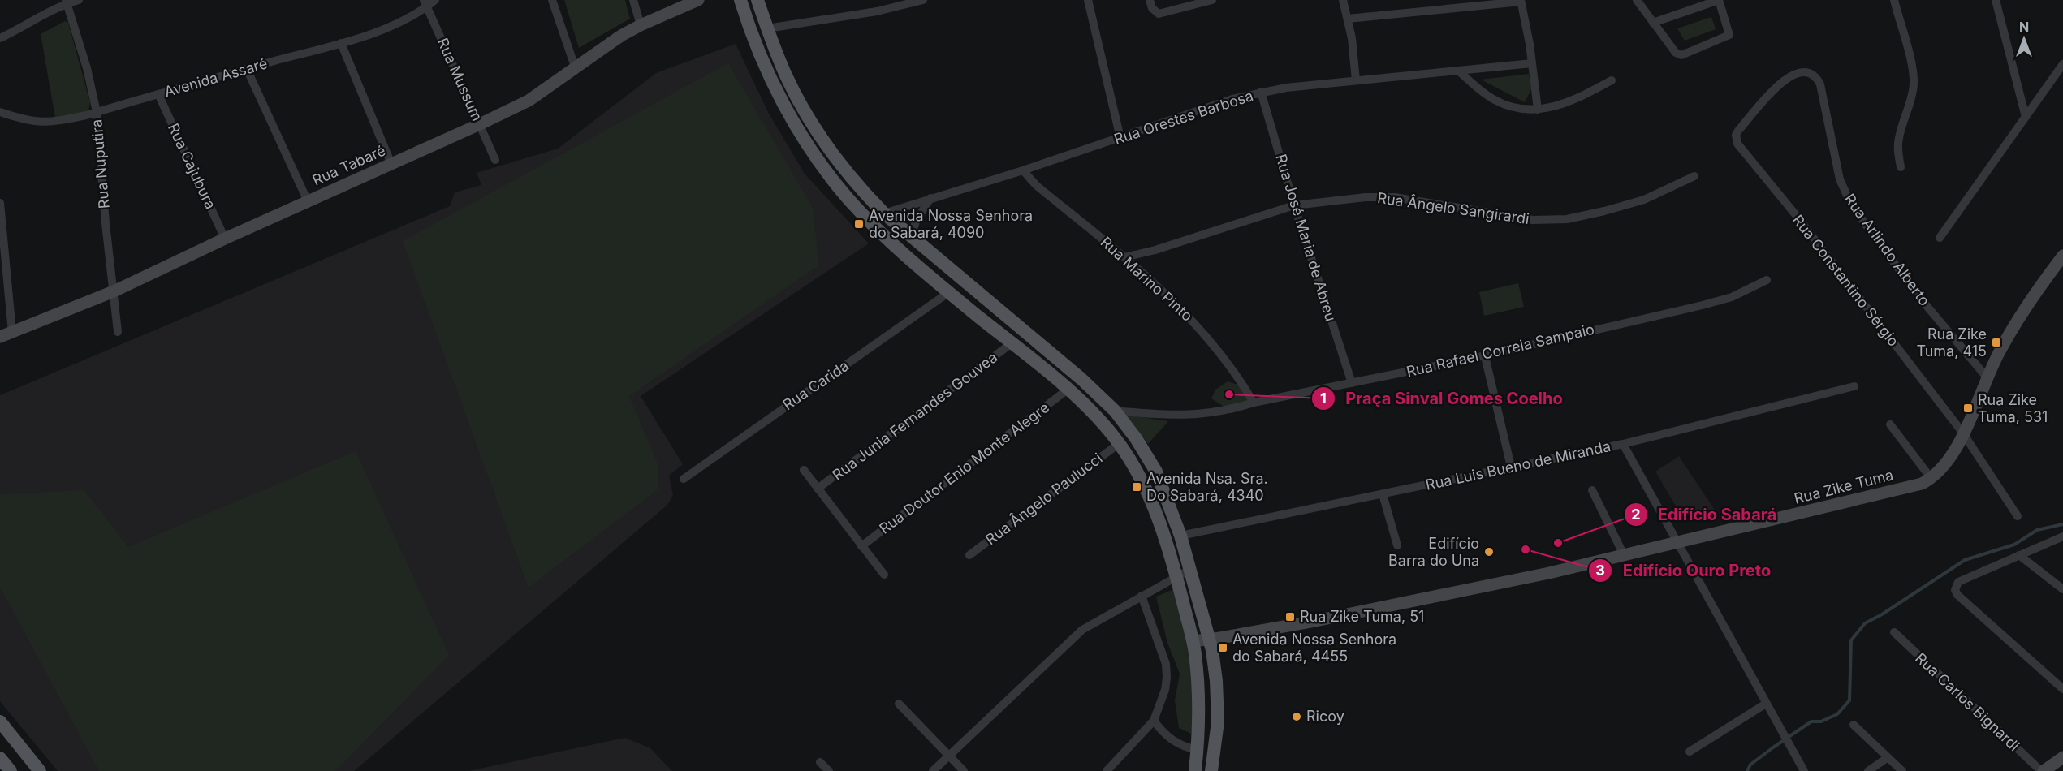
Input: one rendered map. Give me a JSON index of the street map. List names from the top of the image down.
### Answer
{
  "streets": {
    "street": [
      "Avenida Assaré",
      "Rua Mussum",
      "Rua Orestes Barbosa",
      "Rua Nuputira",
      "Rua Tabaré",
      "Rua Cajubura",
      "Rua Ângelo Sangirardi",
      "Rua José Maria de Abreu",
      "Rua Arlindo Alberto",
      "Rua Marino Pinto",
      "Rua Constantino Sérgio",
      "Rua Rafael Correia Sampaio",
      "Rua Carida",
      "Rua Junia Fernandes Gouvea",
      "Rua Luis Bueno de Miranda",
      "Rua Doutor Enio Monte Alegre",
      "Rua Zike Tuma",
      "Rua Ângelo Paulucci",
      "Rua Carlos Bignardi"
    ]
  },
  "crossings": [
    ["Avenida Assaré", "Rua Mussum"],
    ["Avenida Assaré", "Rua Nuputira"],
    ["Avenida Assaré", "Rua Cajubura"],
    ["Rua Mussum", "Rua Tabaré"],
    ["Rua Orestes Barbosa", "Rua José Maria de Abreu"],
    ["Rua Orestes Barbosa", "Rua Marino Pinto"],
    ["Rua Nuputira", "Rua Tabaré"],
    ["Rua Tabaré", "Rua Cajubura"],
    ["Rua Ângelo Sangirardi", "Rua José Maria de Abreu"],
    ["Rua Ângelo Sangirardi", "Rua Marino Pinto"],
    ["Rua José Maria de Abreu", "Rua Rafael Correia Sampaio"],
    ["Rua Arlindo Alberto", "Rua Constantino Sérgio"],
    ["Rua Arlindo Alberto", "Rua Zike Tuma"],
    ["Rua Marino Pinto", "Rua Rafael Correia Sampaio"],
    ["Rua Constantino Sérgio", "Rua Zike Tuma"]
  ],
  "places": {
    "transit": [
      "Avenida Nossa Senhora do Sabará, 4090",
      "Rua Zike Tuma, 415",
      "Rua Zike Tuma, 531",
      "Avenida Nsa. Sra. Do Sabará, 4340",
      "Rua Zike Tuma, 51",
      "Avenida Nossa Senhora do Sabará, 4455"
    ],
    "other": [
      "Praça Sinval Gomes Coelho",
      "Edifício Sabará",
      "Edifício Ouro Preto",
      "Edifício Barra do Una",
      "Ricoy"
    ]
  },
  "north": "top"
}
